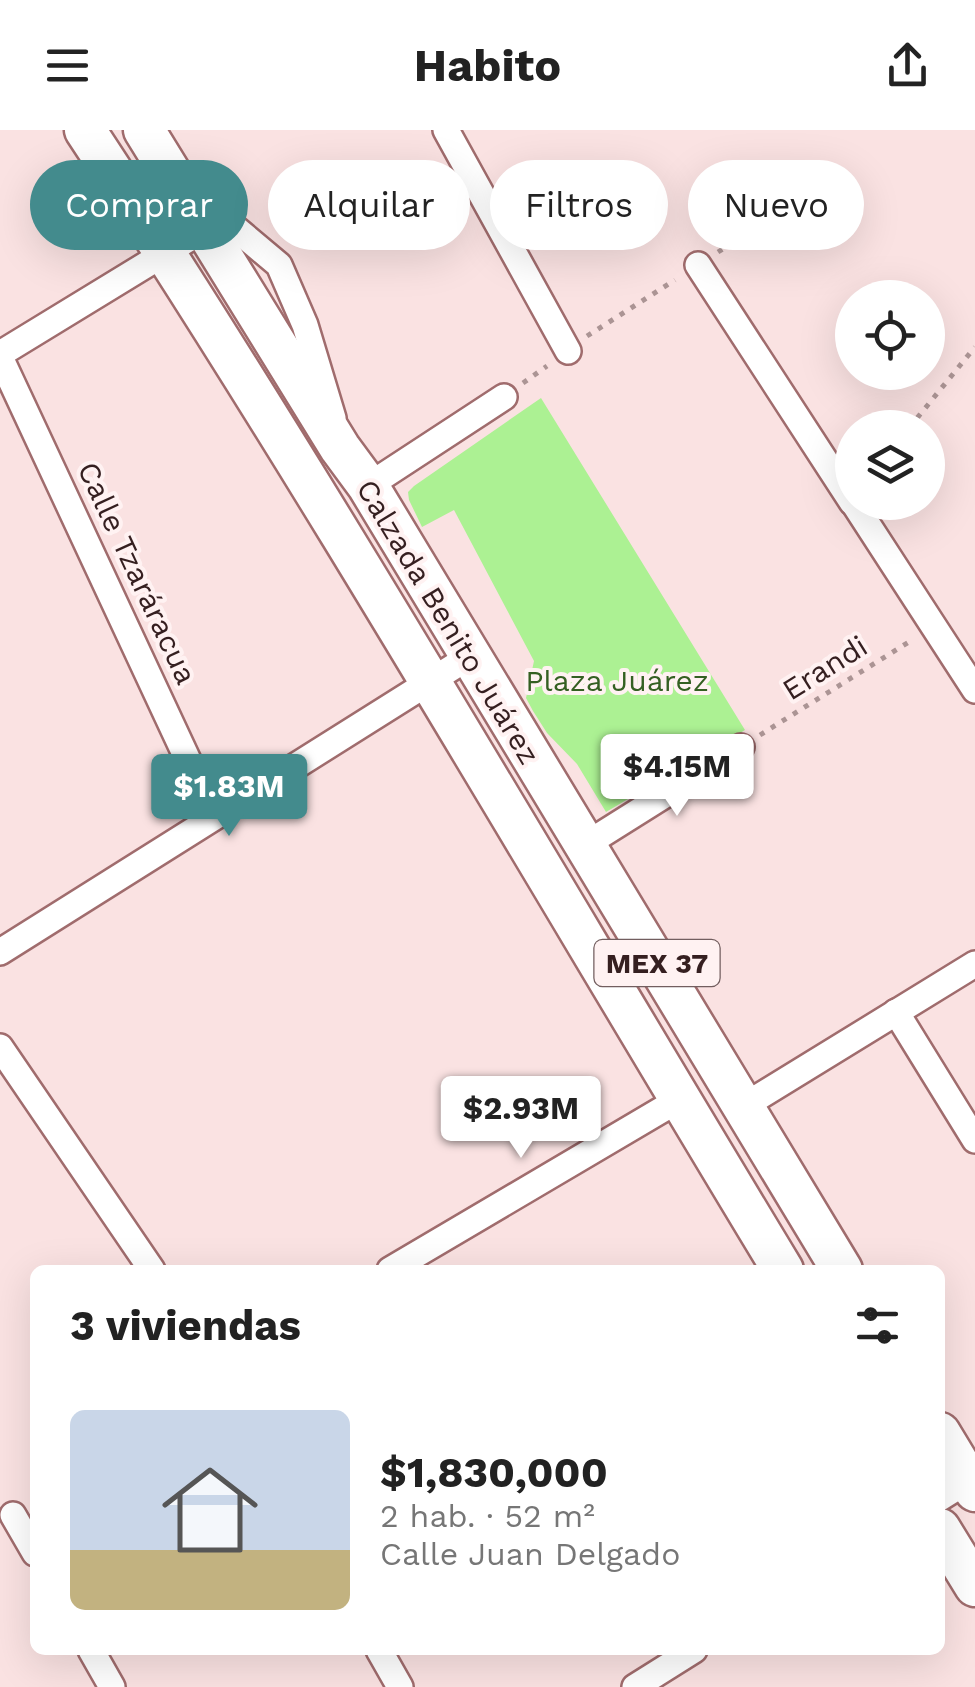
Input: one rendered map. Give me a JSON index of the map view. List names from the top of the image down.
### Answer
{
  "streets": {
    "main road": ["Calzada Benito Juárez", "MEX 37"],
    "street": ["Calle Tzaráracua"],
    "path": ["Erandi"]
  },
  "parks": ["Plaza Juárez"],
  "page": {
    "header": "Habito",
    "chip": [
      "Comprar",
      "Alquilar",
      "Filtros",
      "Nuevo"
    ],
    "price": ["$4.15M", "$1.83M", "$2.93M"],
    "heading": "3 viviendas",
    "list": [
      {
        "name": "$1,830,000",
        "note": "2 hab. · 52 m² · Calle Juan Delgado"
      }
    ]
  }
}
